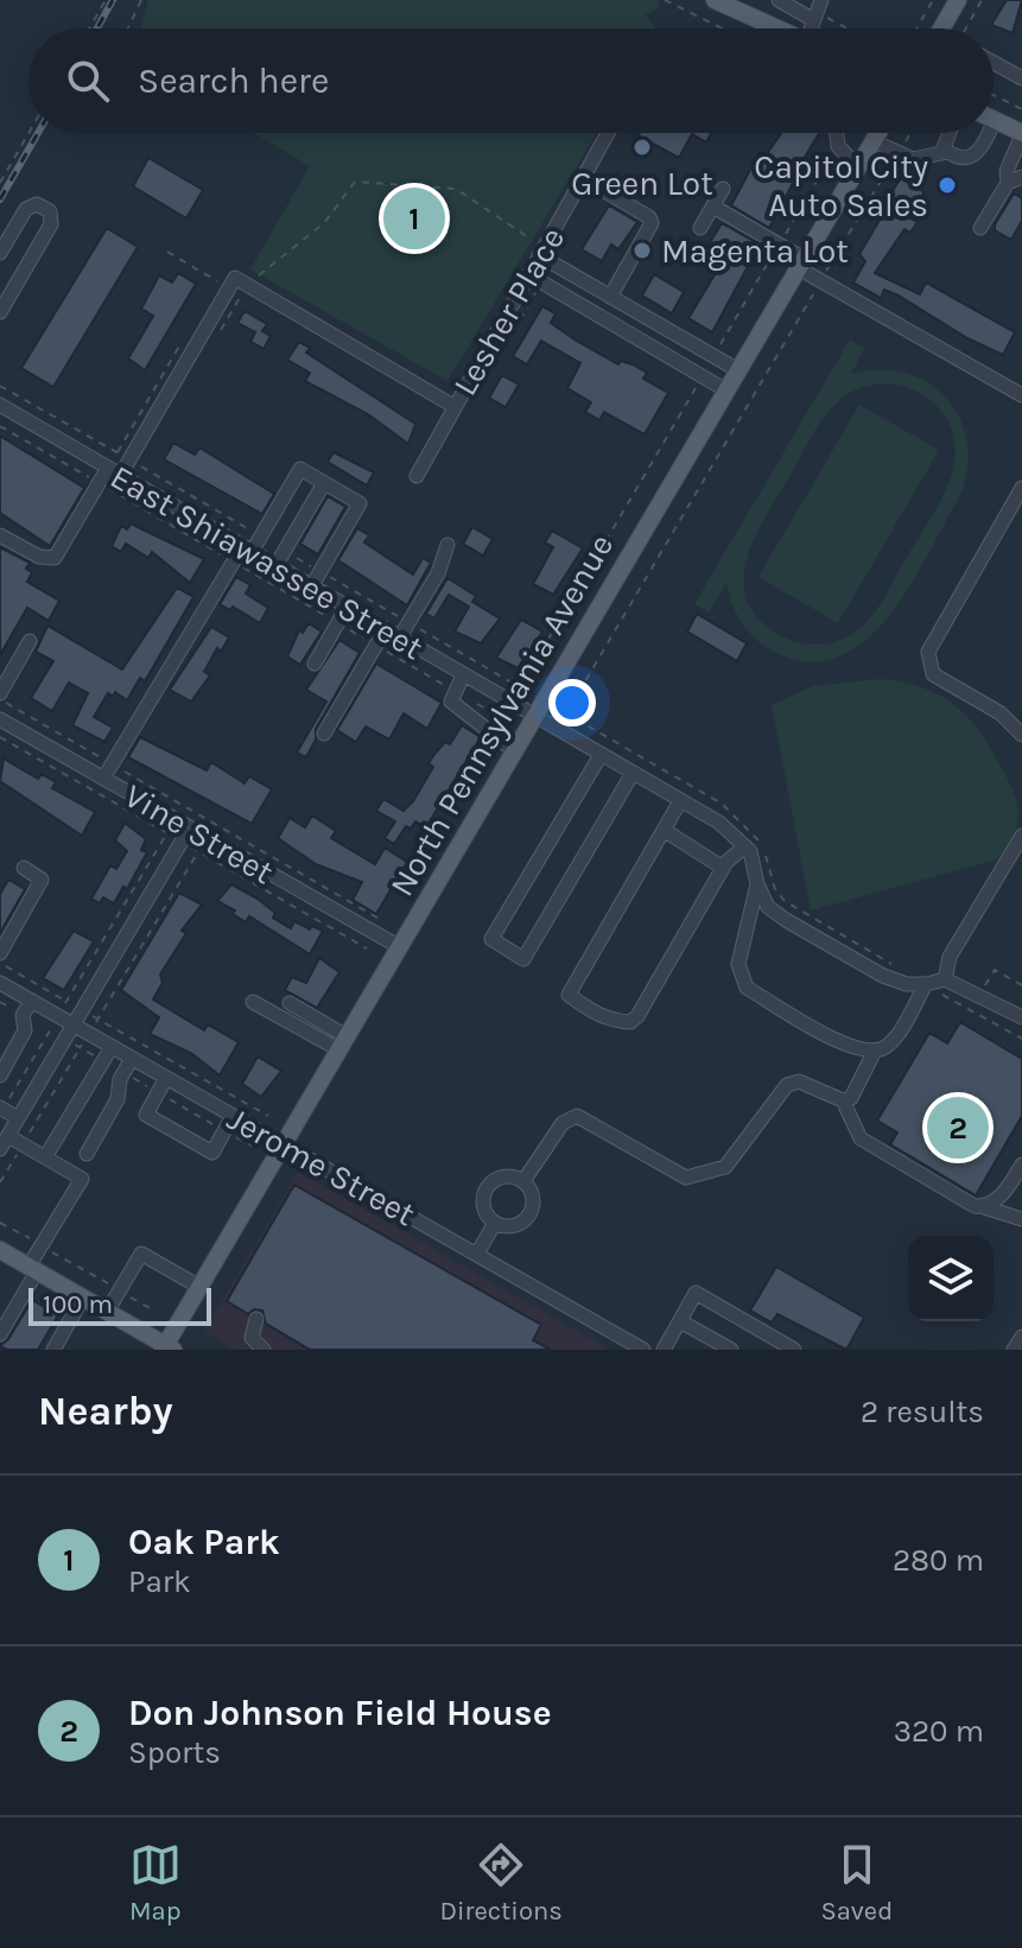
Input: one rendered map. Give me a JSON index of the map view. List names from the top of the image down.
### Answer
{
  "streets": {
    "main road": ["North Pennsylvania Avenue"],
    "street": [
      "Lesher Place",
      "East Shiawassee Street",
      "Vine Street",
      "Jerome Street"
    ]
  },
  "crossings": [
    ["East Shiawassee Street", "North Pennsylvania Avenue"],
    ["North Pennsylvania Avenue", "Vine Street"],
    ["North Pennsylvania Avenue", "Jerome Street"]
  ],
  "places": ["Green Lot", "Capitol City Auto Sales", "Magenta Lot"],
  "scale_bar": "100 m",
  "page": {
    "search": "Search here",
    "pins": ["1", "2"],
    "scale": "100 m",
    "heading": ["Nearby", "2 results"],
    "list": [
      {
        "mark": "1",
        "name": "Oak Park",
        "note": "Park",
        "value": "280 m"
      },
      {
        "mark": "2",
        "name": "Don Johnson Field House",
        "note": "Sports",
        "value": "320 m"
      }
    ],
    "nav": ["Map", "Directions", "Saved"]
  }
}
